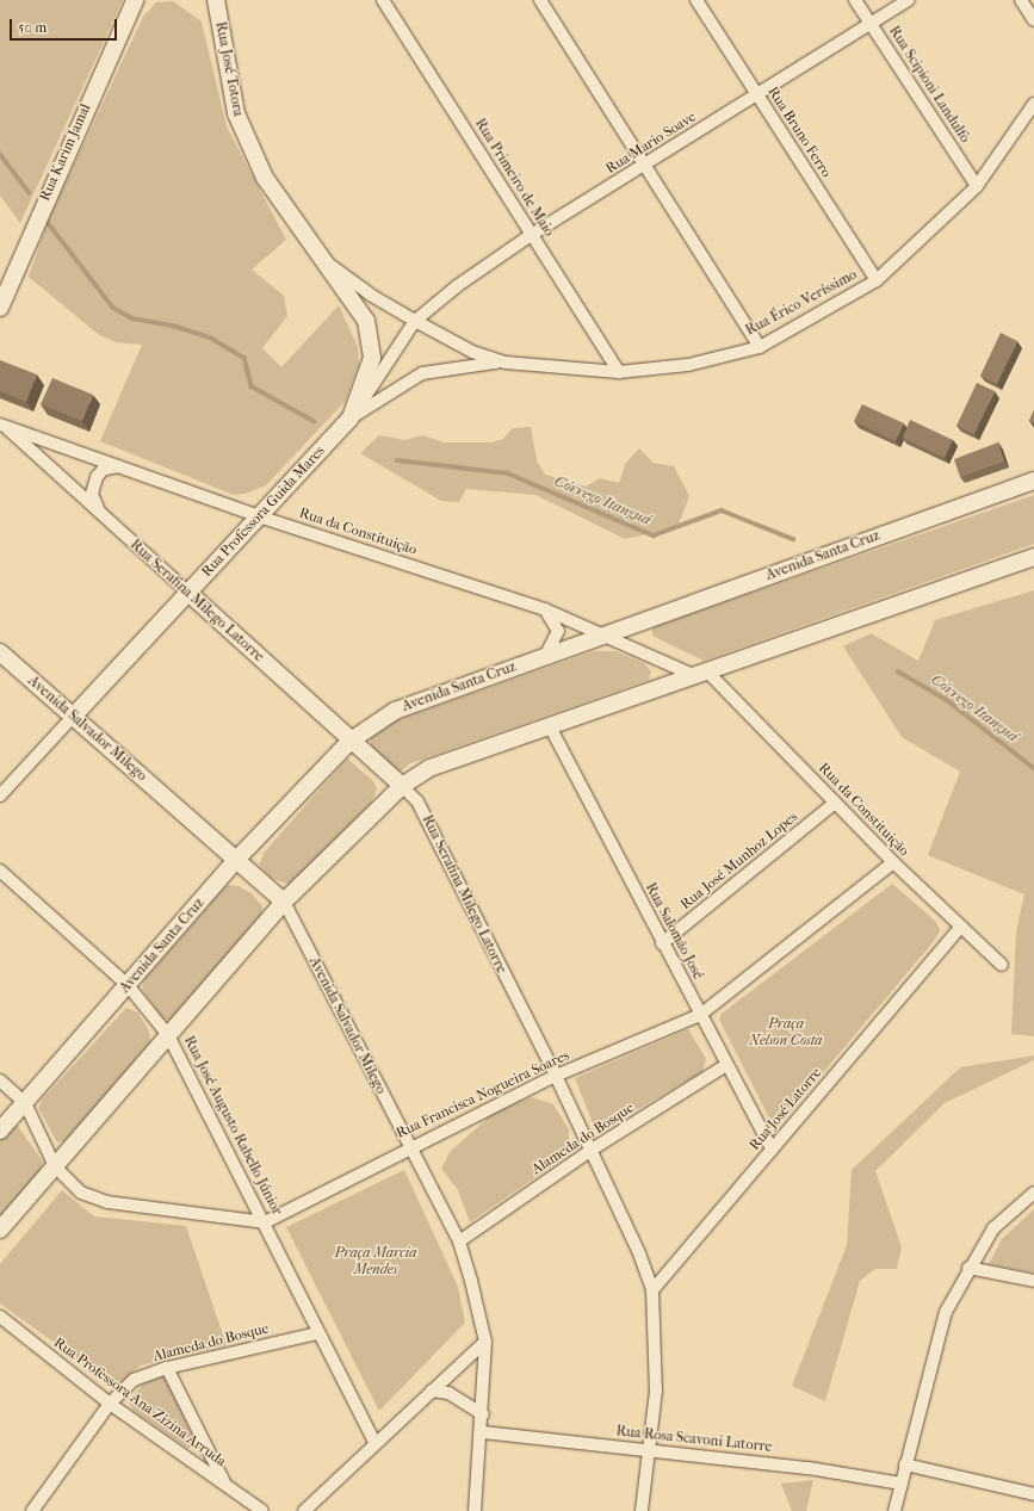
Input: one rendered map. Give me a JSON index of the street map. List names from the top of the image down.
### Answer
{
  "streets": {
    "main road": [
      "Rua José Totora",
      "Rua Karim Jamal",
      "Rua Professora Guida Mares",
      "Avenida Santa Cruz",
      "Rua Serafina Milego Latorre",
      "Avenida Salvador Milego"
    ],
    "street": [
      "Rua Scipioni Landulfo",
      "Rua Bruno Ferro",
      "Rua Mario Soave",
      "Rua Primeiro de Maio",
      "Rua Érico Veríssimo",
      "Rua da Constituição",
      "Rua José Munhoz Lopes",
      "Rua Salomão José",
      "Rua Francisca Nogueira Soares",
      "Rua José Latorre",
      "Rua José Augusto Rabello Júnior",
      "Alameda do Bosque",
      "Rua Professora Ana Zizina Arruda",
      "Rua Rosa Scavoni Latorre"
    ]
  },
  "crossings": [
    ["Rua José Totora", "Rua Mario Soave"],
    ["Rua José Totora", "Rua Érico Veríssimo"],
    ["Rua José Totora", "Rua Professora Guida Mares"],
    ["Rua Scipioni Landulfo", "Rua Mario Soave"],
    ["Rua Scipioni Landulfo", "Rua Érico Veríssimo"],
    ["Rua Bruno Ferro", "Rua Mario Soave"],
    ["Rua Bruno Ferro", "Rua Érico Veríssimo"],
    ["Rua Mario Soave", "Rua Primeiro de Maio"],
    ["Rua Mario Soave", "Rua Érico Veríssimo"],
    ["Rua Mario Soave", "Rua Professora Guida Mares"],
    ["Rua Primeiro de Maio", "Rua Érico Veríssimo"],
    ["Rua Érico Veríssimo", "Rua Professora Guida Mares"],
    ["Rua Professora Guida Mares", "Rua da Constituição"],
    ["Rua Professora Guida Mares", "Rua Serafina Milego Latorre"],
    ["Rua Professora Guida Mares", "Avenida Salvador Milego"],
    ["Rua da Constituição", "Avenida Santa Cruz"],
    ["Rua da Constituição", "Rua Serafina Milego Latorre"],
    ["Rua da Constituição", "Rua José Munhoz Lopes"],
    ["Rua da Constituição", "Rua Francisca Nogueira Soares"],
    ["Rua da Constituição", "Rua José Latorre"],
    ["Avenida Santa Cruz", "Rua Serafina Milego Latorre"],
    ["Avenida Santa Cruz", "Avenida Salvador Milego"],
    ["Avenida Santa Cruz", "Rua José Augusto Rabello Júnior"],
    ["Rua Serafina Milego Latorre", "Rua Francisca Nogueira Soares"],
    ["Rua Serafina Milego Latorre", "Rua José Latorre"],
    ["Rua Serafina Milego Latorre", "Alameda do Bosque"],
    ["Rua Serafina Milego Latorre", "Rua Rosa Scavoni Latorre"],
    ["Avenida Salvador Milego", "Rua Francisca Nogueira Soares"],
    ["Avenida Salvador Milego", "Alameda do Bosque"],
    ["Avenida Salvador Milego", "Rua Rosa Scavoni Latorre"],
    ["Rua José Munhoz Lopes", "Rua Salomão José"],
    ["Rua Salomão José", "Rua Francisca Nogueira Soares"],
    ["Rua Salomão José", "Rua José Latorre"],
    ["Rua Salomão José", "Alameda do Bosque"],
    ["Rua Francisca Nogueira Soares", "Rua José Augusto Rabello Júnior"],
    ["Rua José Augusto Rabello Júnior", "Alameda do Bosque"],
    ["Alameda do Bosque", "Rua Professora Ana Zizina Arruda"]
  ],
  "water": ["Córrego Itanguá"],
  "parks": ["Praça Nelson Costa", "Praça Marcia Mendes"],
  "scale_bar": "50 m"
}
